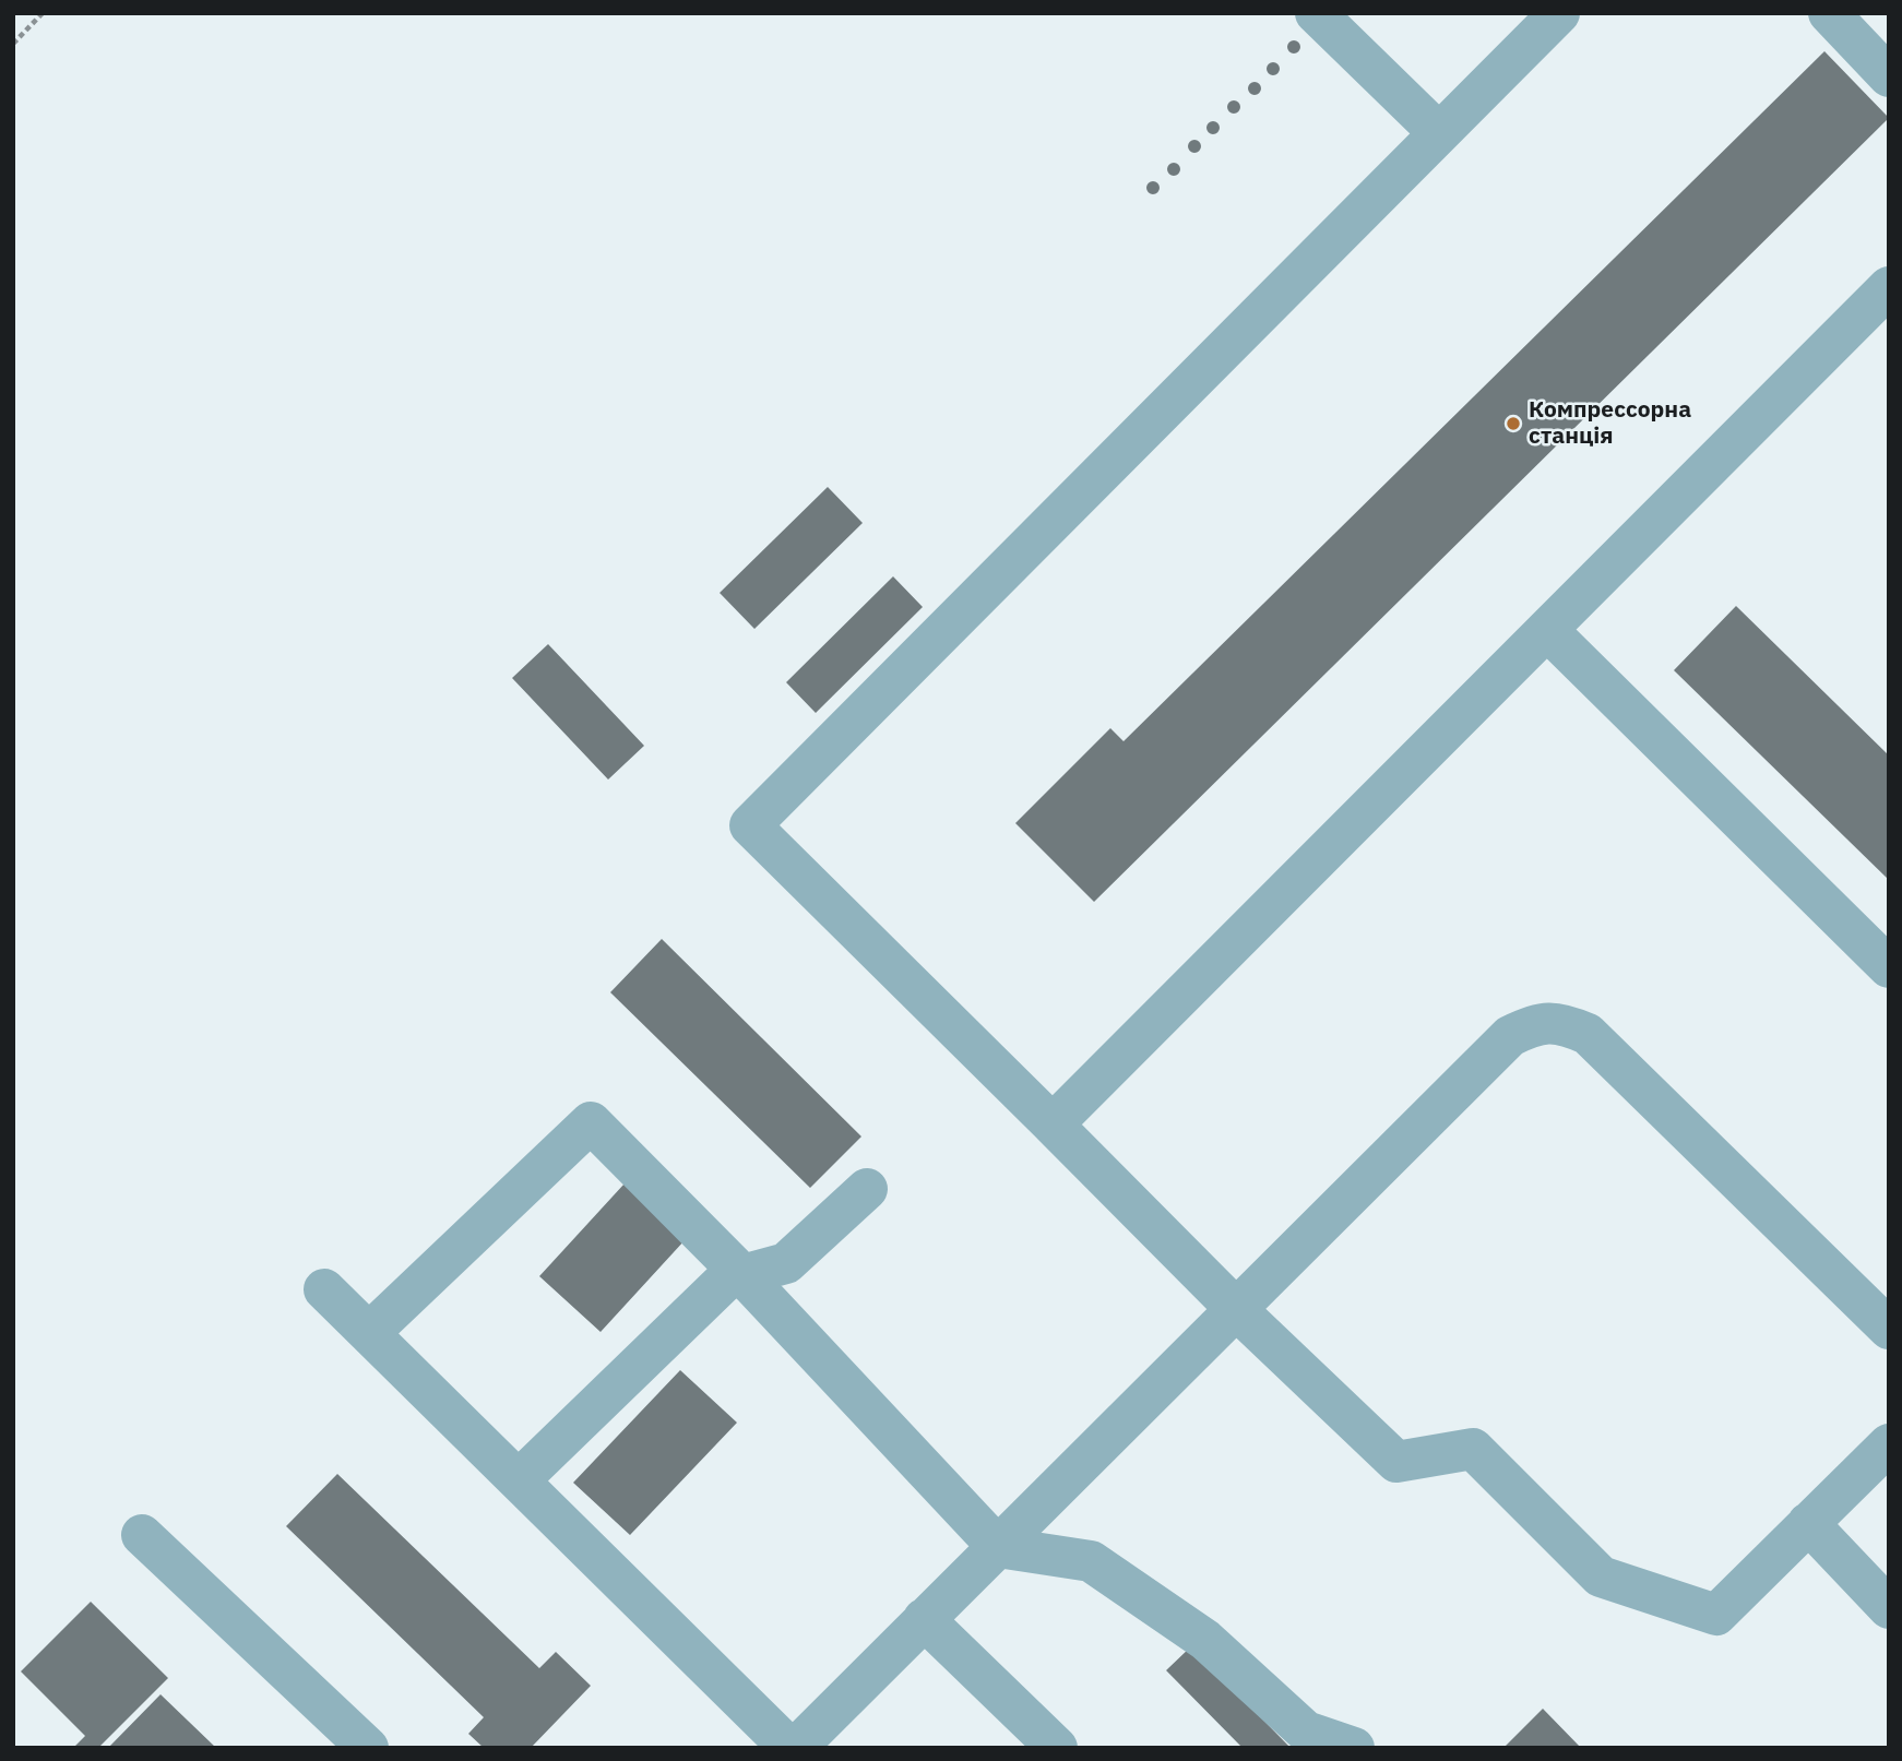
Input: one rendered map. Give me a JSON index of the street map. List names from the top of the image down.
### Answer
{
  "places": ["Компрессорна станція"]
}
